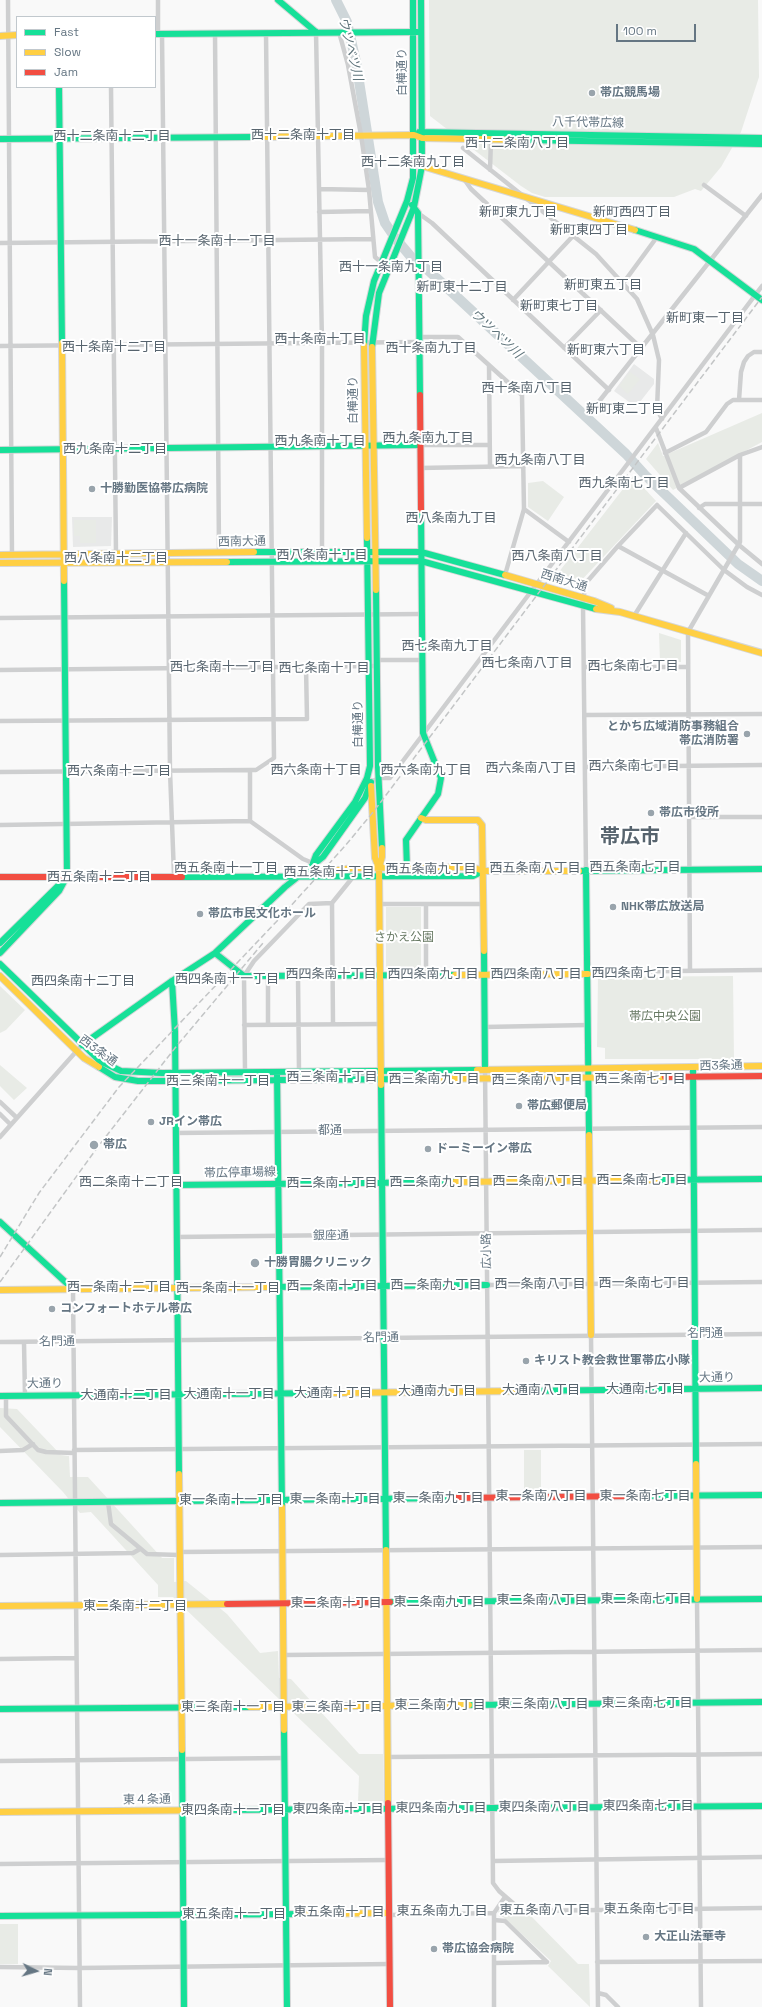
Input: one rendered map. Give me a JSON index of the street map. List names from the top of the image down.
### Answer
{
  "streets": {
    "main road": [
      "白樺通り",
      "八千代帯広線",
      "西南大通",
      "西3条通",
      "帯広停車場線",
      "大通り",
      "東４条通"
    ],
    "street": [
      "都通",
      "銀座通",
      "広小路",
      "名門通"
    ]
  },
  "crossings": [
    ["白樺通り", "八千代帯広線"],
    ["白樺通り", "西南大通"],
    ["白樺通り", "西3条通"],
    ["西3条通", "広小路"],
    ["都通", "広小路"],
    ["帯広停車場線", "広小路"],
    ["銀座通", "広小路"],
    ["広小路", "名門通"],
    ["広小路", "大通り"],
    ["広小路", "東４条通"]
  ],
  "districts": [
    "西十二条南十丁目",
    "西十二条南十二丁目",
    "西十二条南八丁目",
    "西十二条南九丁目",
    "新町東九丁目",
    "新町西四丁目",
    "新町東四丁目",
    "西十一条南十一丁目",
    "西十一条南九丁目",
    "新町東五丁目",
    "新町東十二丁目",
    "新町東七丁目",
    "新町東一丁目",
    "西十条南十丁目",
    "西十条南十二丁目",
    "西十条南九丁目",
    "新町東六丁目",
    "西十条南八丁目",
    "新町東二丁目",
    "西九条南九丁目",
    "西九条南十丁目",
    "西九条南十二丁目",
    "西九条南八丁目",
    "西九条南七丁目",
    "西八条南九丁目",
    "西八条南十丁目",
    "西八条南八丁目",
    "西八条南十二丁目",
    "西七条南九丁目",
    "西七条南八丁目",
    "西七条南七丁目",
    "西七条南十一丁目",
    "西七条南十丁目",
    "西六条南七丁目",
    "西六条南八丁目",
    "西六条南十丁目",
    "西六条南九丁目",
    "西六条南十二丁目",
    "帯広市",
    "西五条南七丁目",
    "西五条南十一丁目",
    "西五条南八丁目",
    "西五条南九丁目",
    "西五条南十丁目",
    "西五条南十二丁目",
    "西四条南七丁目",
    "西四条南十丁目",
    "西四条南九丁目",
    "西四条南八丁目",
    "西四条南十一丁目",
    "西四条南十二丁目",
    "西三条南十丁目",
    "西三条南九丁目",
    "西三条南七丁目",
    "西三条南八丁目",
    "西三条南十一丁目",
    "西二条南七丁目",
    "西二条南八丁目",
    "西二条南十二丁目",
    "西二条南九丁目",
    "西二条南十丁目",
    "西一条南七丁目",
    "西一条南八丁目",
    "西一条南九丁目",
    "西一条南十丁目",
    "西一条南十二丁目",
    "西一条南十一丁目",
    "大通南七丁目",
    "大通南八丁目",
    "大通南九丁目",
    "大通南十丁目",
    "大通南十一丁目",
    "大通南十二丁目",
    "東一条南八丁目",
    "東一条南七丁目",
    "東一条南九丁目",
    "東一条南十丁目",
    "東一条南十一丁目",
    "東二条南七丁目",
    "東二条南八丁目",
    "東二条南九丁目",
    "東二条南十丁目",
    "東二条南十二丁目",
    "東三条南七丁目",
    "東三条南八丁目",
    "東三条南九丁目",
    "東三条南十一丁目",
    "東三条南十丁目",
    "東四条南七丁目",
    "東四条南八丁目",
    "東四条南九丁目",
    "東四条南十丁目",
    "東四条南十一丁目",
    "東五条南七丁目",
    "東五条南八丁目",
    "東五条南九丁目",
    "東五条南十丁目",
    "東五条南十一丁目"
  ],
  "water": ["ウツベツ川"],
  "parks": ["さかえ公園", "帯広中央公園"],
  "places": [
    "帯広競馬場",
    "十勝勤医協帯広病院",
    "とかち広域消防事務組合 帯広消防署",
    "帯広市役所",
    "NHK帯広放送局",
    "帯広市民文化ホール",
    "帯広郵便局",
    "JRイン帯広",
    "帯広",
    "ドーミーイン帯広",
    "十勝胃腸クリニック",
    "コンフォートホテル帯広",
    "キリスト教会救世軍帯広小隊",
    "大正山法華寺",
    "帯広協会病院"
  ],
  "legend": ["Fast", "Slow", "Jam"],
  "scale_bar": "100 m",
  "north": "right"
}
